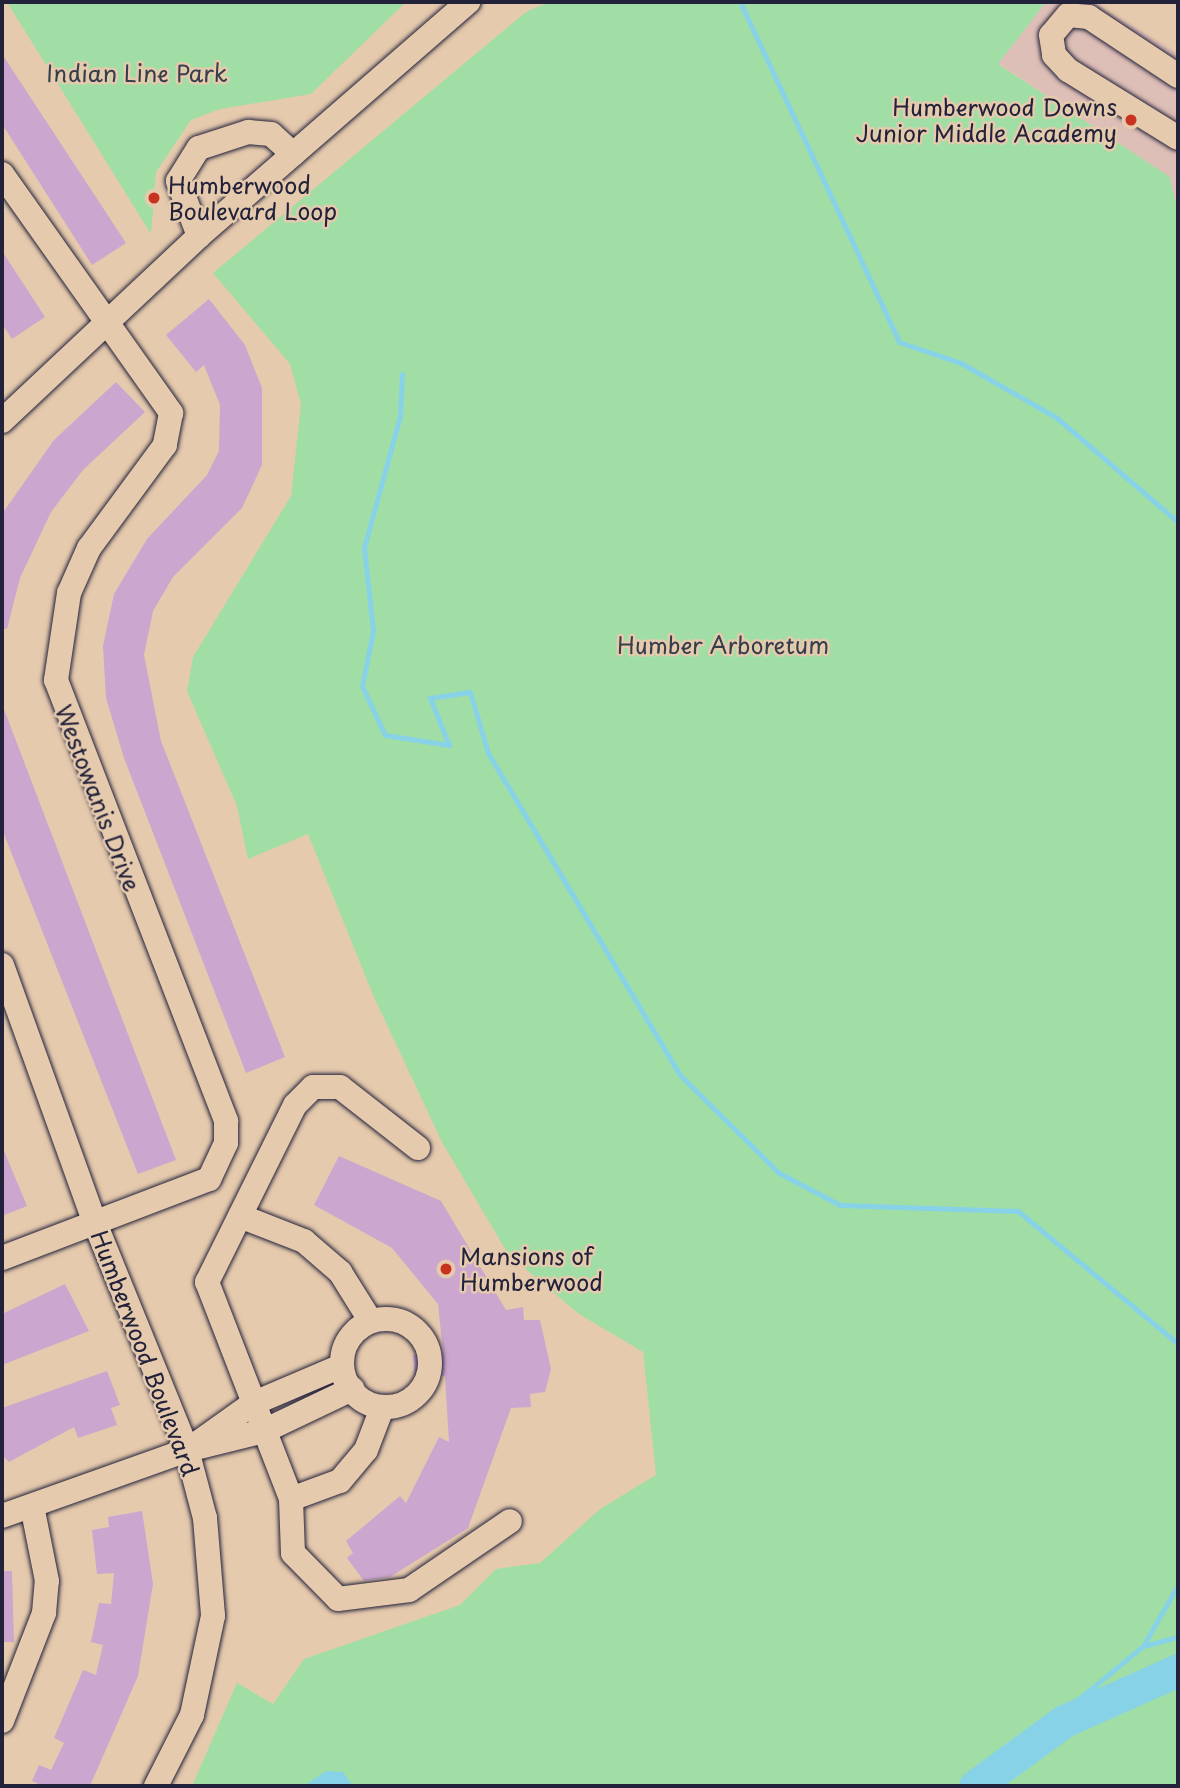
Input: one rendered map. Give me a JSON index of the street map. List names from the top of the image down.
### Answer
{
  "streets": {
    "street": ["Westowanis Drive", "Humberwood Boulevard"]
  },
  "crossings": [
    ["Westowanis Drive", "Humberwood Boulevard"]
  ],
  "parks": ["Indian Line Park", "Humber Arboretum"],
  "places": ["Humberwood Downs Junior Middle Academy", "Humberwood Boulevard Loop", "Mansions of Humberwood"]
}
